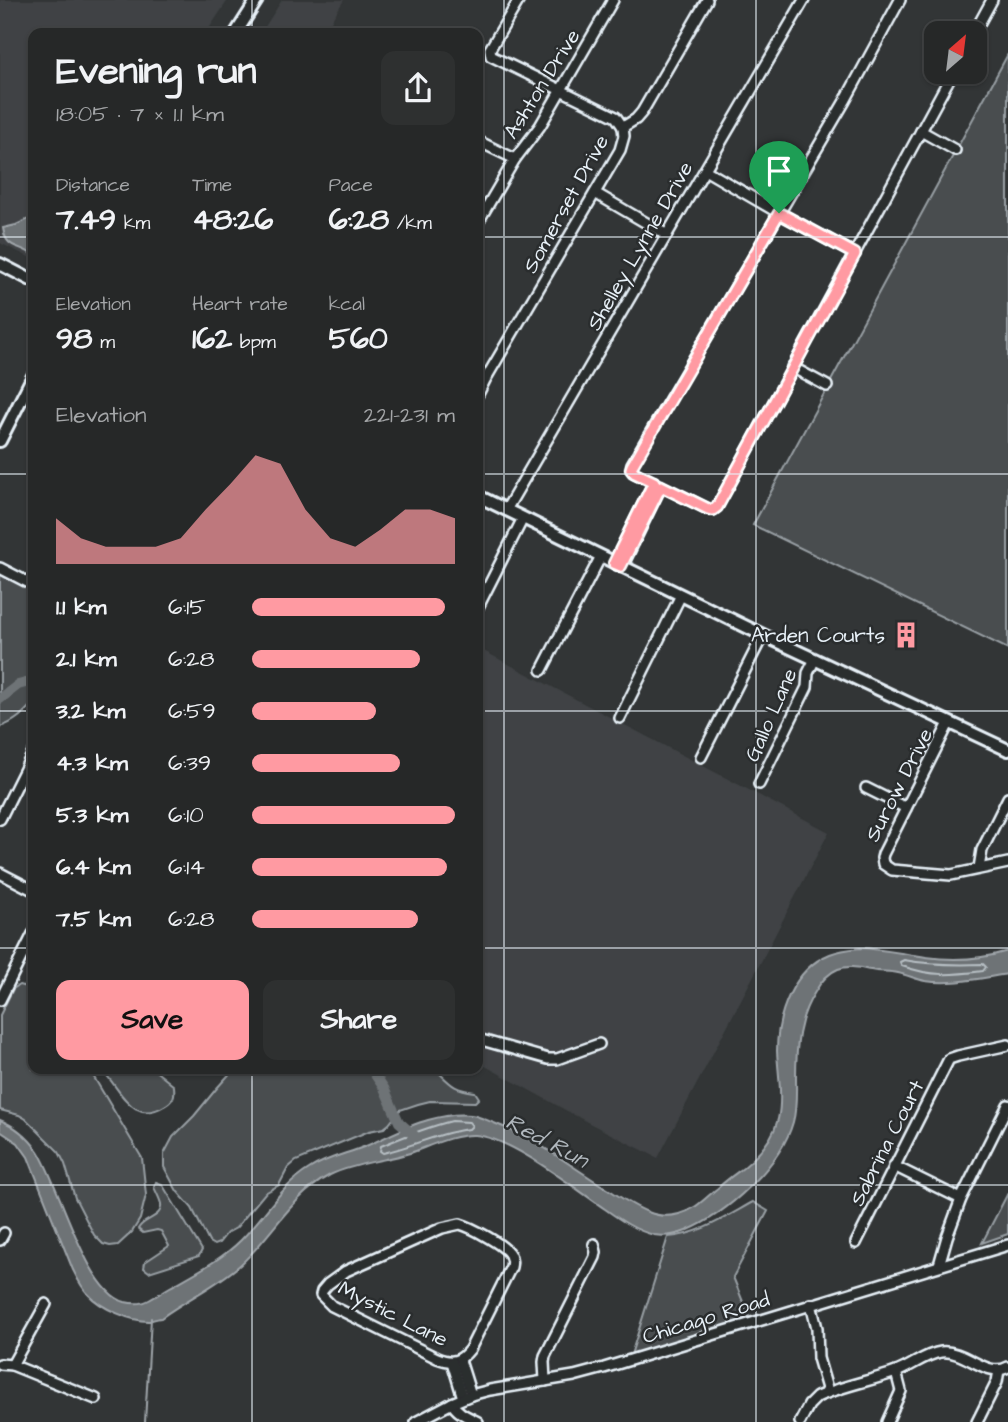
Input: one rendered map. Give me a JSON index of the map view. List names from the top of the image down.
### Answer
{
  "streets": {
    "street": [
      "Ashton Drive",
      "Somerset Drive",
      "Shelley Lynne Drive",
      "Gallo Lane",
      "Surow Drive",
      "Sabrina Court",
      "Mystic Lane",
      "Chicago Road"
    ]
  },
  "water": ["Red Run"],
  "places": {
    "building": ["Arden Courts"]
  },
  "north": "top right",
  "page": {
    "heading": ["Evening run", "18:05 · 7 × 1.1 km"],
    "stats": [
      ["Distance", "7.49 km"],
      ["Time", "48:26"],
      ["Pace", "6:28 /km"],
      ["Elevation", "98 m"],
      ["Heart rate", "162 bpm"],
      ["kcal", "560"]
    ],
    "chart": ["Elevation", "221–231 m"],
    "list": [
      {
        "name": "1.1 km",
        "note": "6:15"
      },
      {
        "name": "2.1 km",
        "note": "6:28"
      },
      {
        "name": "3.2 km",
        "note": "6:59"
      },
      {
        "name": "4.3 km",
        "note": "6:39"
      },
      {
        "name": "5.3 km",
        "note": "6:10"
      },
      {
        "name": "6.4 km",
        "note": "6:14"
      },
      {
        "name": "7.5 km",
        "note": "6:28"
      }
    ],
    "buttons": ["Save", "Share"]
  }
}
